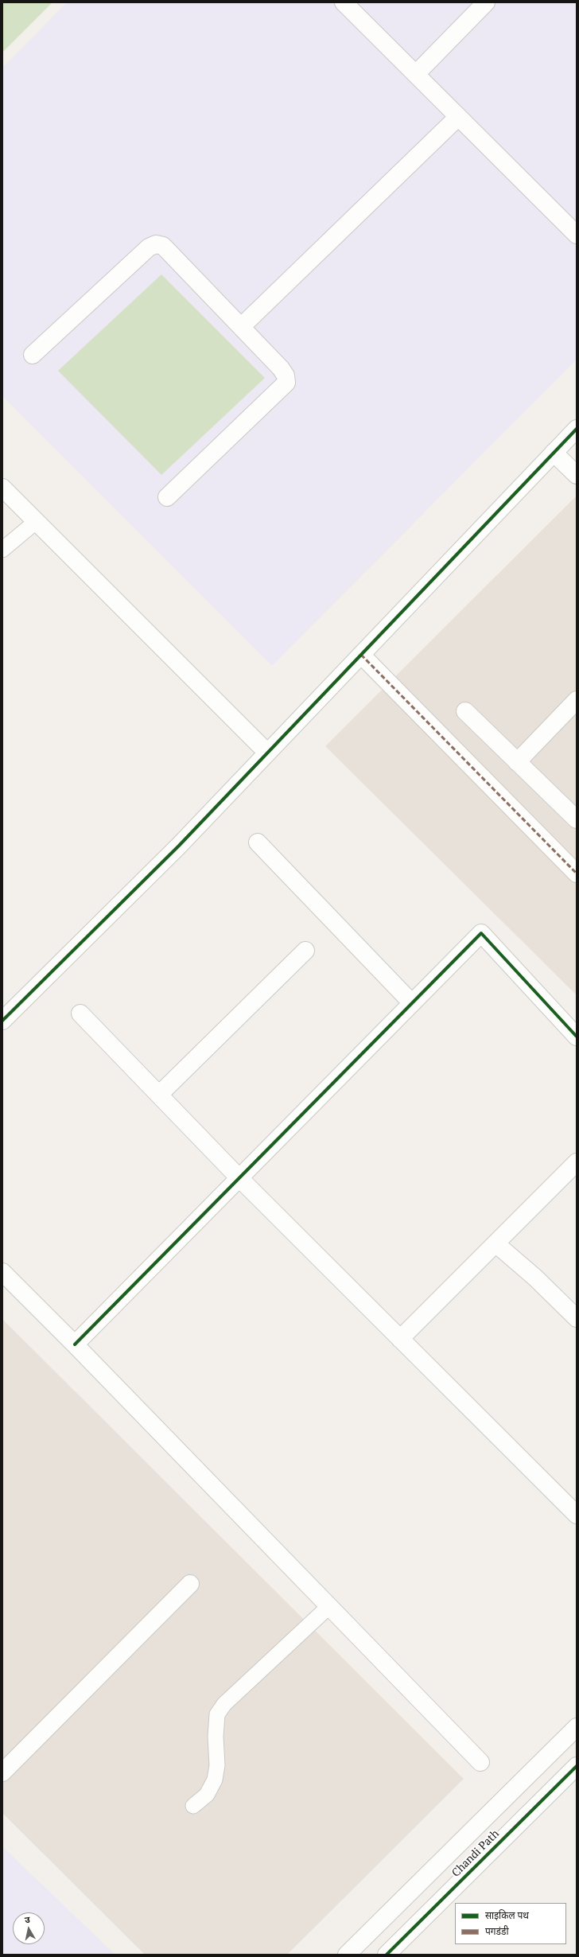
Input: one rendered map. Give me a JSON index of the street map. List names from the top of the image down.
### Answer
{
  "streets": {
    "street": ["Chandi Path"]
  },
  "legend": ["साइकिल पथ", "पगडंडी"],
  "north": "top"
}
